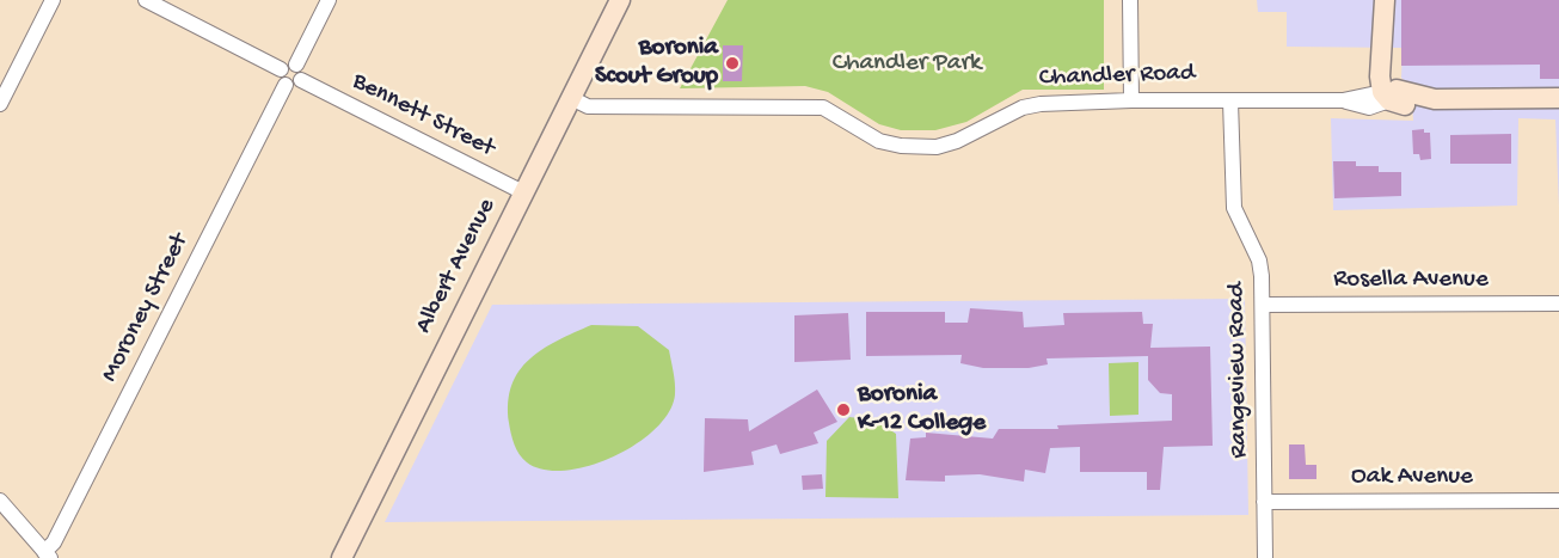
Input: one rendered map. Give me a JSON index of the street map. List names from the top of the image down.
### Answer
{
  "streets": {
    "main road": ["Chandler Road", "Albert Avenue"],
    "street": [
      "Bennett Street",
      "Rosella Avenue",
      "Moroney Street",
      "Rangeview Road",
      "Oak Avenue"
    ]
  },
  "crossings": [
    ["Chandler Road", "Albert Avenue"],
    ["Chandler Road", "Rangeview Road"],
    ["Bennett Street", "Albert Avenue"],
    ["Bennett Street", "Moroney Street"],
    ["Rosella Avenue", "Rangeview Road"],
    ["Rangeview Road", "Oak Avenue"]
  ],
  "parks": ["Chandler Park"],
  "places": ["Boronia Scout Group", "Boronia K-12 College"]
}
